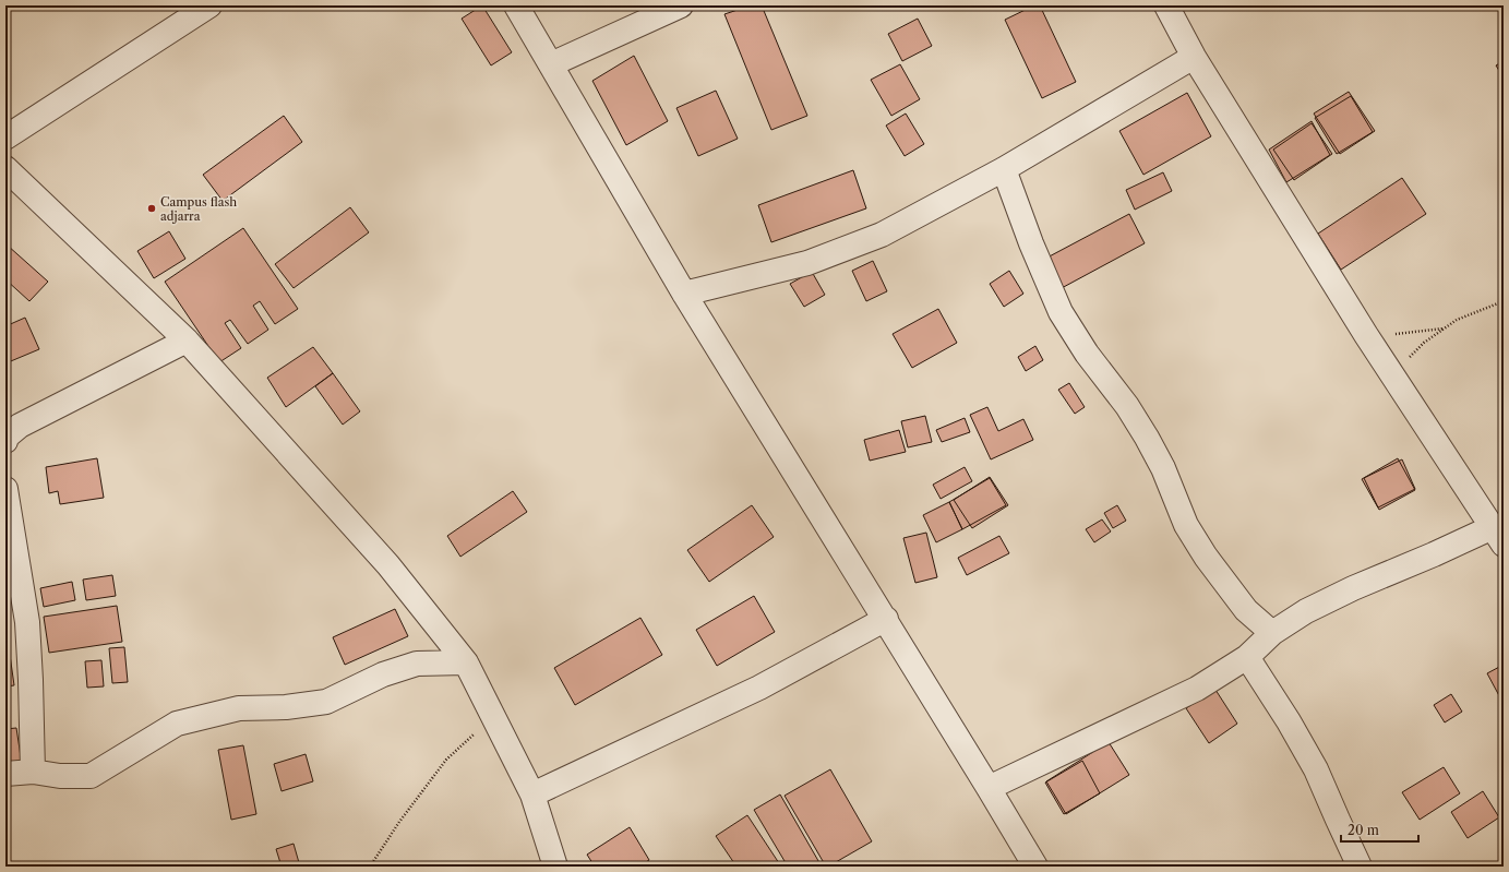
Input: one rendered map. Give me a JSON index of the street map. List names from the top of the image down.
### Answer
{
  "places": ["Campus flash adjarra"],
  "scale_bar": "20 m"
}
